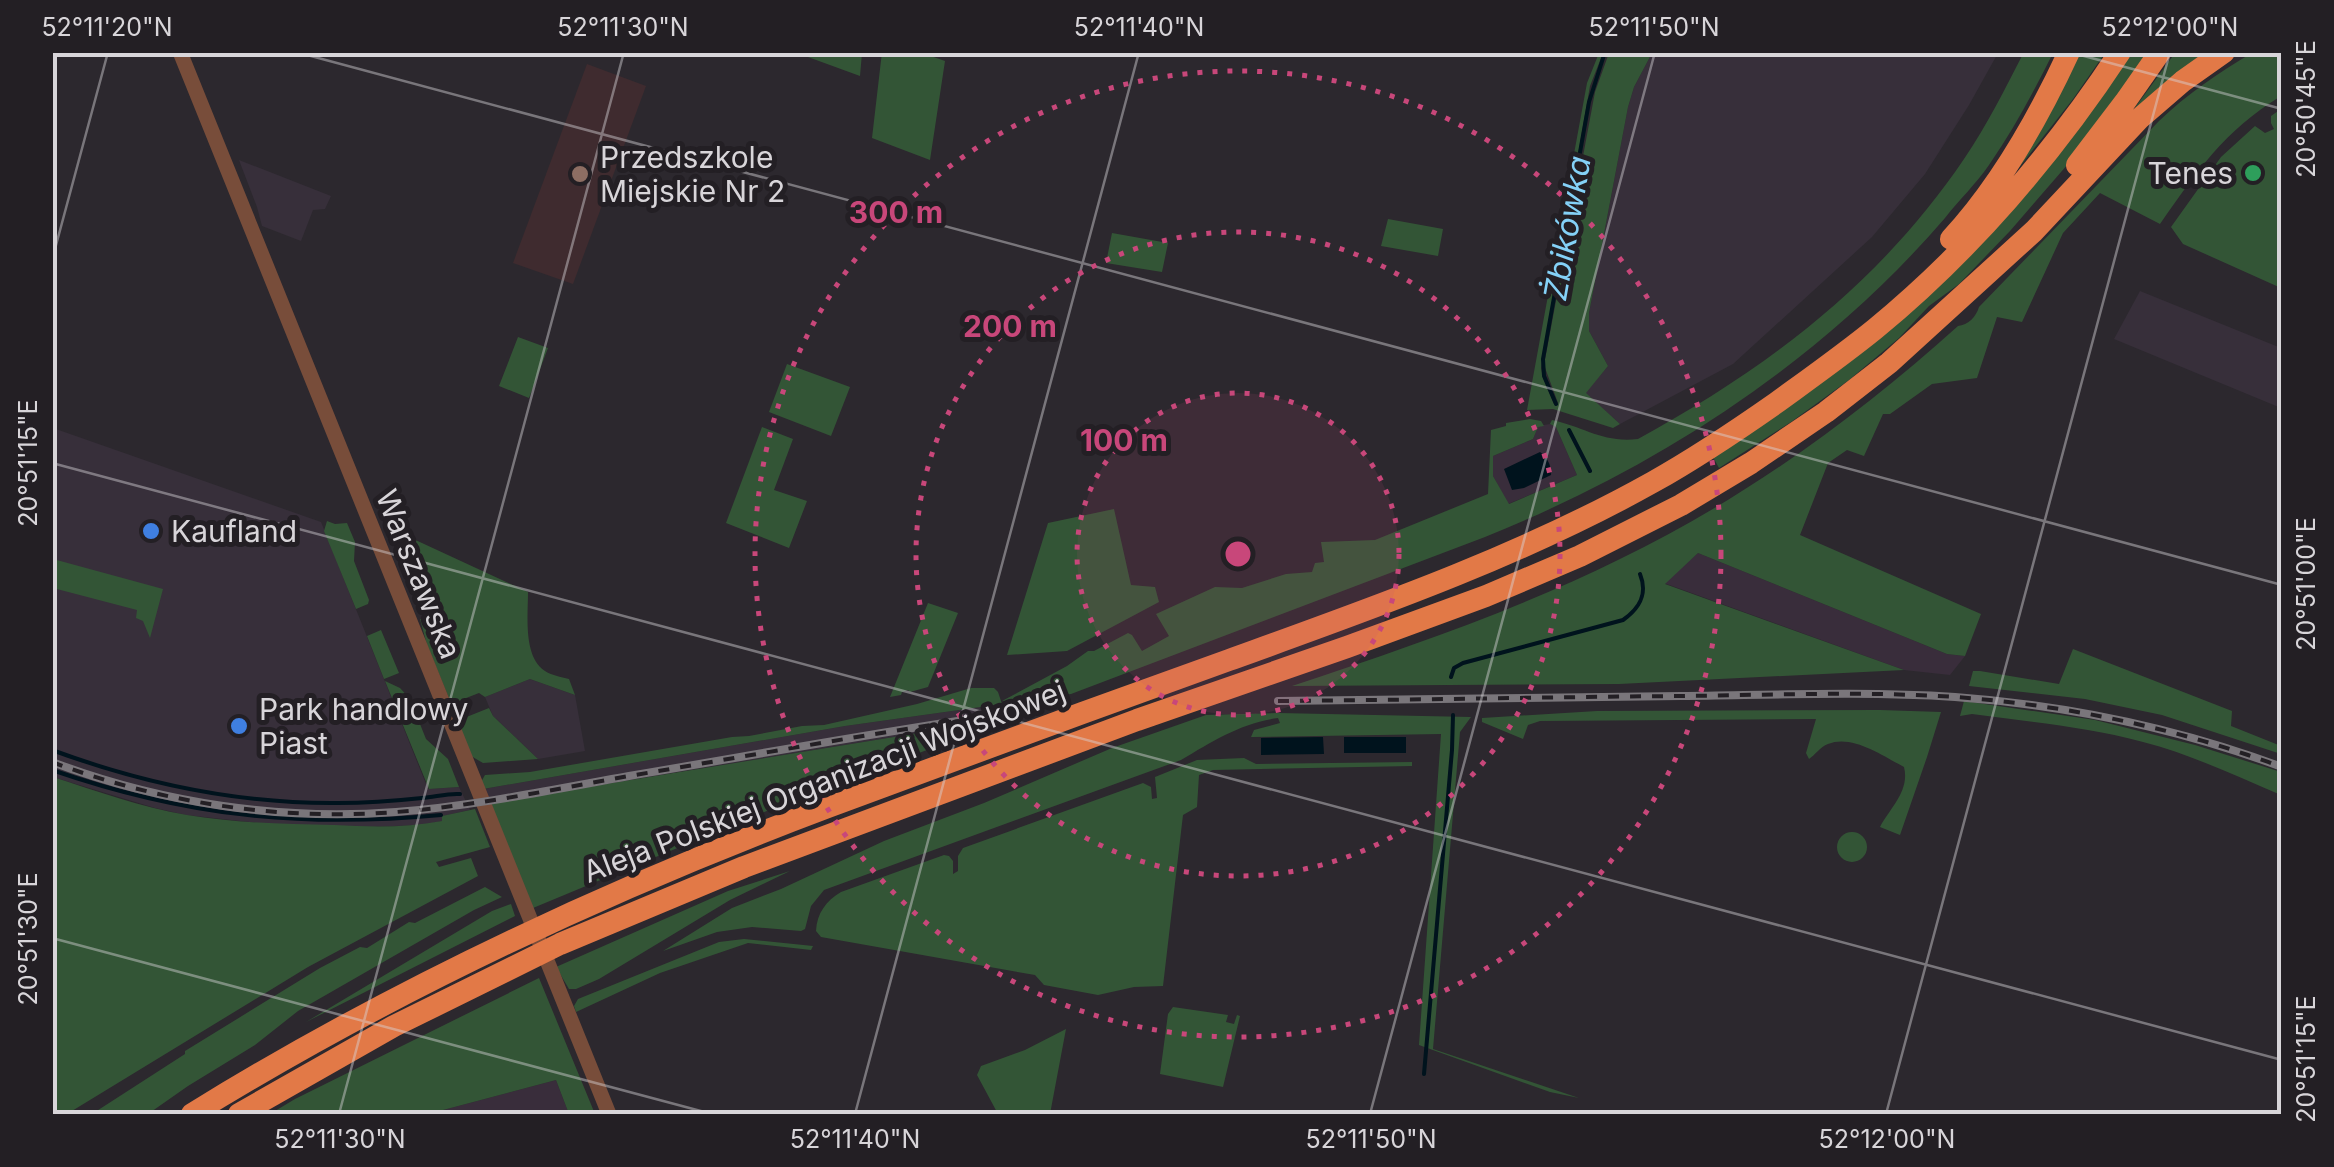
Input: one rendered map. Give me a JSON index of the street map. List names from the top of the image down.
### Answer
{
  "streets": {
    "highway": ["Aleja Polskiej Organizacji Wojskowej"],
    "street": ["Warszawska"]
  },
  "water": ["Żbikówka"],
  "places": [
    "Tenes",
    "Przedszkole Miejskie Nr 2",
    "Kaufland",
    "Park handlowy Piast"
  ],
  "coordinates": [
    "52°11'20\"N",
    "52°11'30\"N",
    "52°11'40\"N",
    "52°11'50\"N",
    "52°12'00\"N",
    "20°50'45\"E",
    "20°51'15\"E",
    "20°51'00\"E",
    "20°51'30\"E"
  ],
  "rings": ["300 m", "200 m", "100 m"]
}
